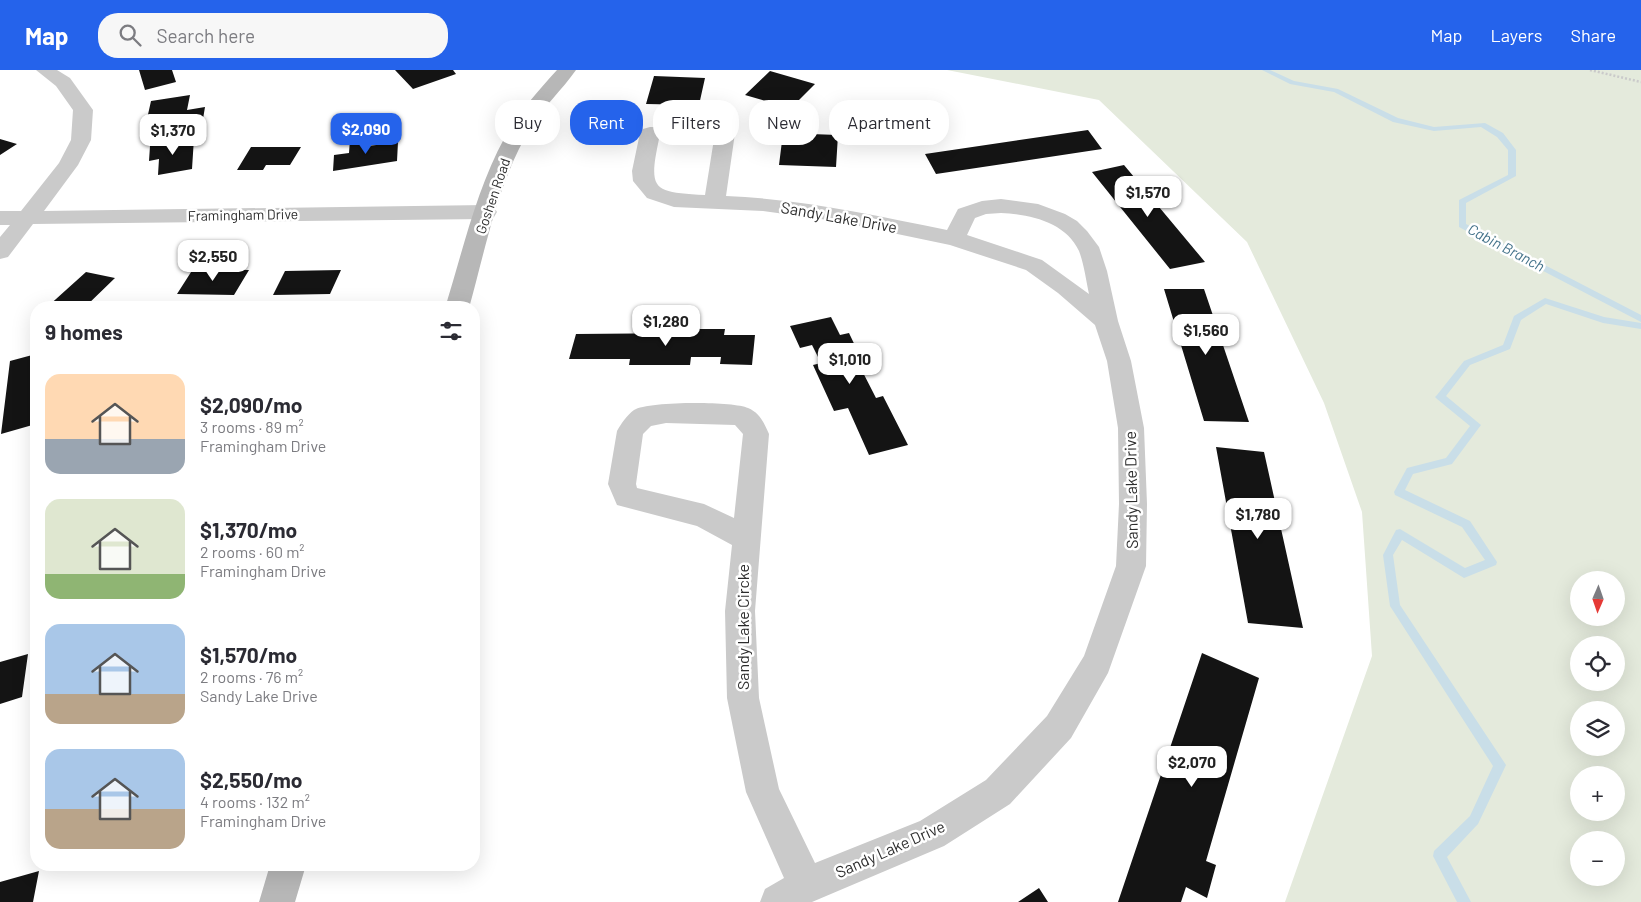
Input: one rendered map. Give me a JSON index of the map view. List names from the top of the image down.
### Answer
{
  "streets": {
    "street": [
      "Goshen Road",
      "Framingham Drive",
      "Sandy Lake Drive",
      "Sandy Lake Circke"
    ]
  },
  "crossings": [
    ["Goshen Road", "Framingham Drive"],
    ["Sandy Lake Drive", "Sandy Lake Circke"]
  ],
  "water": ["Cabin Branch"],
  "north": "bottom",
  "page": {
    "header": "Map",
    "search": "Search here",
    "nav": ["Map", "Layers", "Share"],
    "chip": [
      "Buy",
      "Rent",
      "Filters",
      "New",
      "Apartment"
    ],
    "price": [
      "$2,090",
      "$1,370",
      "$1,570",
      "$2,550",
      "$1,280",
      "$1,560",
      "$1,010",
      "$1,780",
      "$2,070"
    ],
    "heading": "9 homes",
    "list": [
      {
        "name": "$2,090/mo",
        "note": "3 rooms · 89 m² · Framingham Drive"
      },
      {
        "name": "$1,370/mo",
        "note": "2 rooms · 60 m² · Framingham Drive"
      },
      {
        "name": "$1,570/mo",
        "note": "2 rooms · 76 m² · Sandy Lake Drive"
      },
      {
        "name": "$2,550/mo",
        "note": "4 rooms · 132 m² · Framingham Drive"
      }
    ],
    "map_buttons": ["+", "−"]
  }
}
